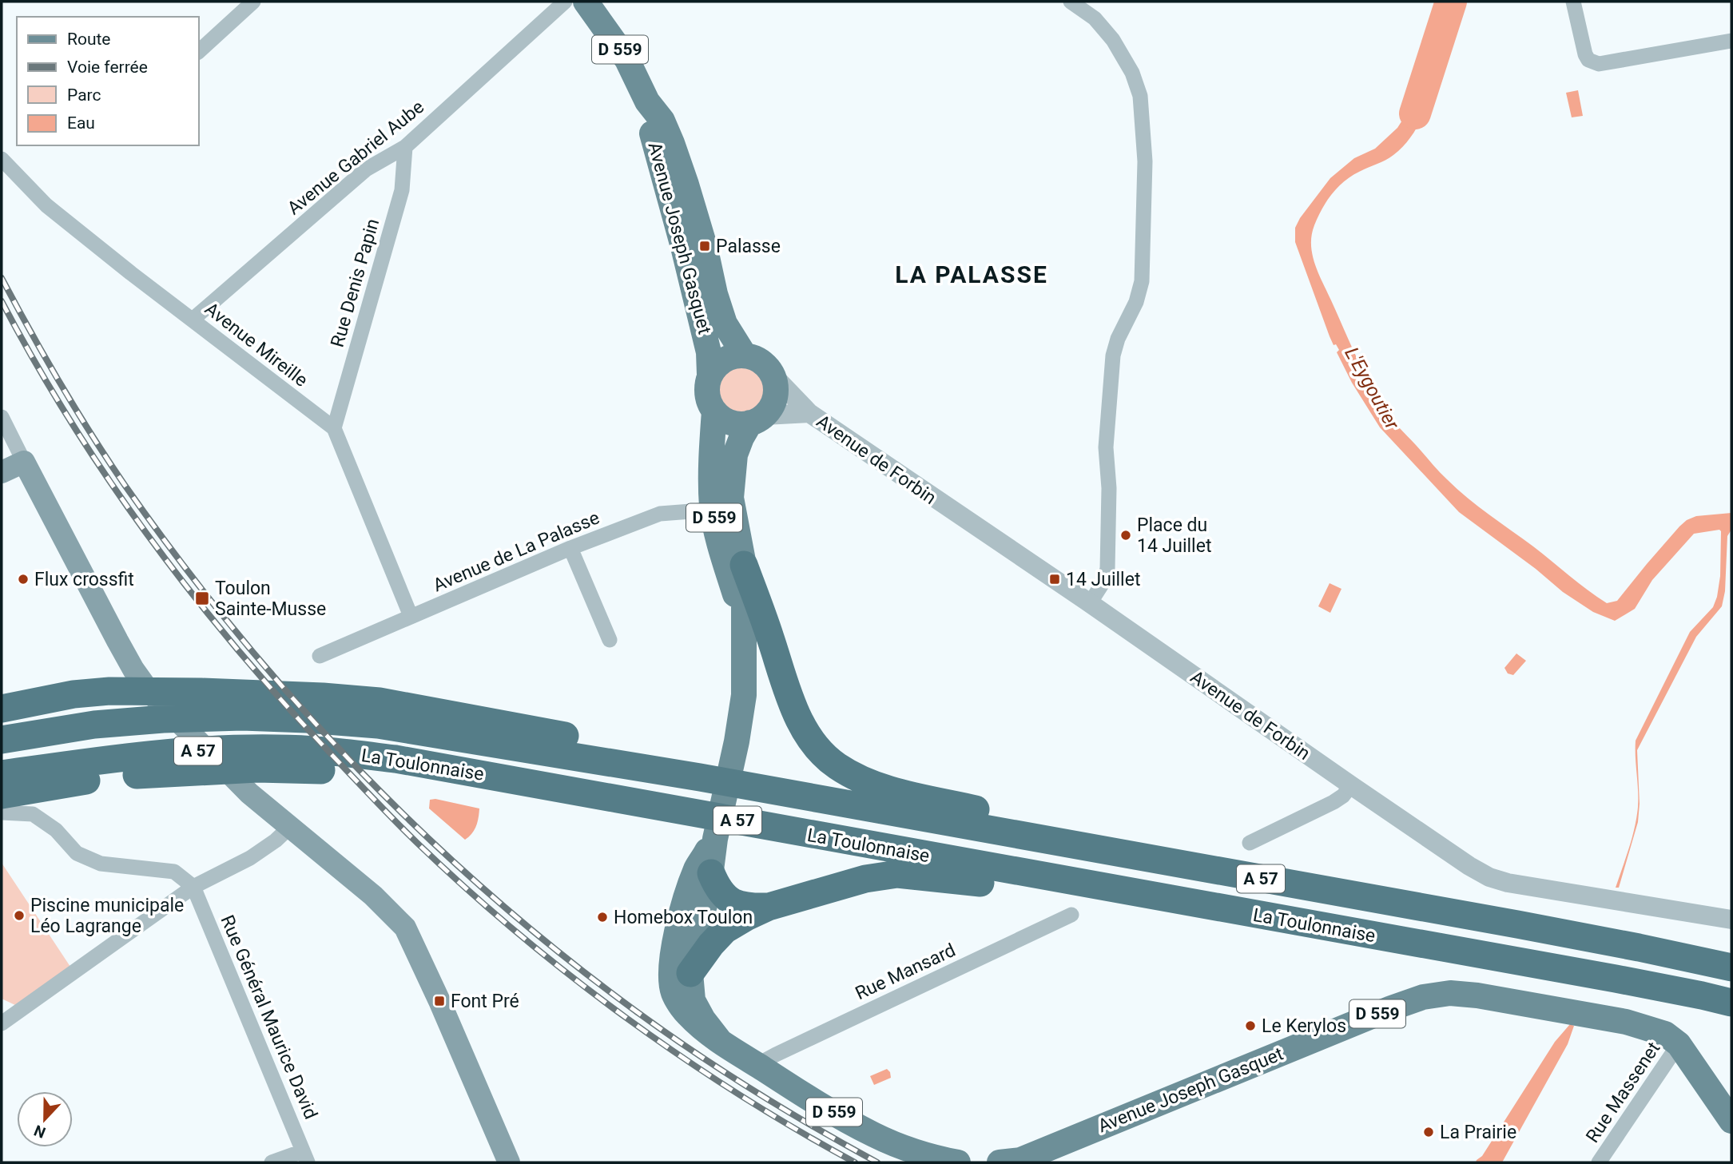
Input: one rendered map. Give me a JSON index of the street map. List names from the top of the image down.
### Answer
{
  "streets": {
    "highway": ["A 57", "La Toulonnaise"],
    "main road": ["D 559", "Avenue Joseph Gasquet"],
    "street": [
      "Avenue Gabriel Aube",
      "Rue Denis Papin",
      "Avenue Mireille",
      "Avenue de Forbin",
      "Avenue de La Palasse",
      "Rue Mansard",
      "Rue Général Maurice David",
      "Rue Massenet"
    ]
  },
  "crossings": [
    ["D 559", "Avenue Joseph Gasquet"],
    ["D 559", "Avenue de Forbin"],
    ["D 559", "Avenue de La Palasse"],
    ["D 559", "Rue Mansard"],
    ["Avenue Gabriel Aube", "Rue Denis Papin"],
    ["Avenue Gabriel Aube", "Avenue Mireille"],
    ["Avenue Joseph Gasquet", "Avenue de Forbin"],
    ["Avenue Joseph Gasquet", "Rue Massenet"],
    ["Rue Denis Papin", "Avenue Mireille"]
  ],
  "districts": ["LA PALASSE"],
  "water": ["L'Eygoutier"],
  "places": {
    "transit": [
      "Palasse",
      "14 Juillet",
      "Toulon Sainte-Musse",
      "Font Pré"
    ],
    "other": [
      "Place du 14 Juillet",
      "Flux crossfit",
      "Piscine municipale Léo Lagrange",
      "Homebox Toulon",
      "Le Kerylos",
      "La Prairie"
    ]
  },
  "legend": [
    "Route",
    "Voie ferrée",
    "Parc",
    "Eau"
  ],
  "north": "bottom"
}
